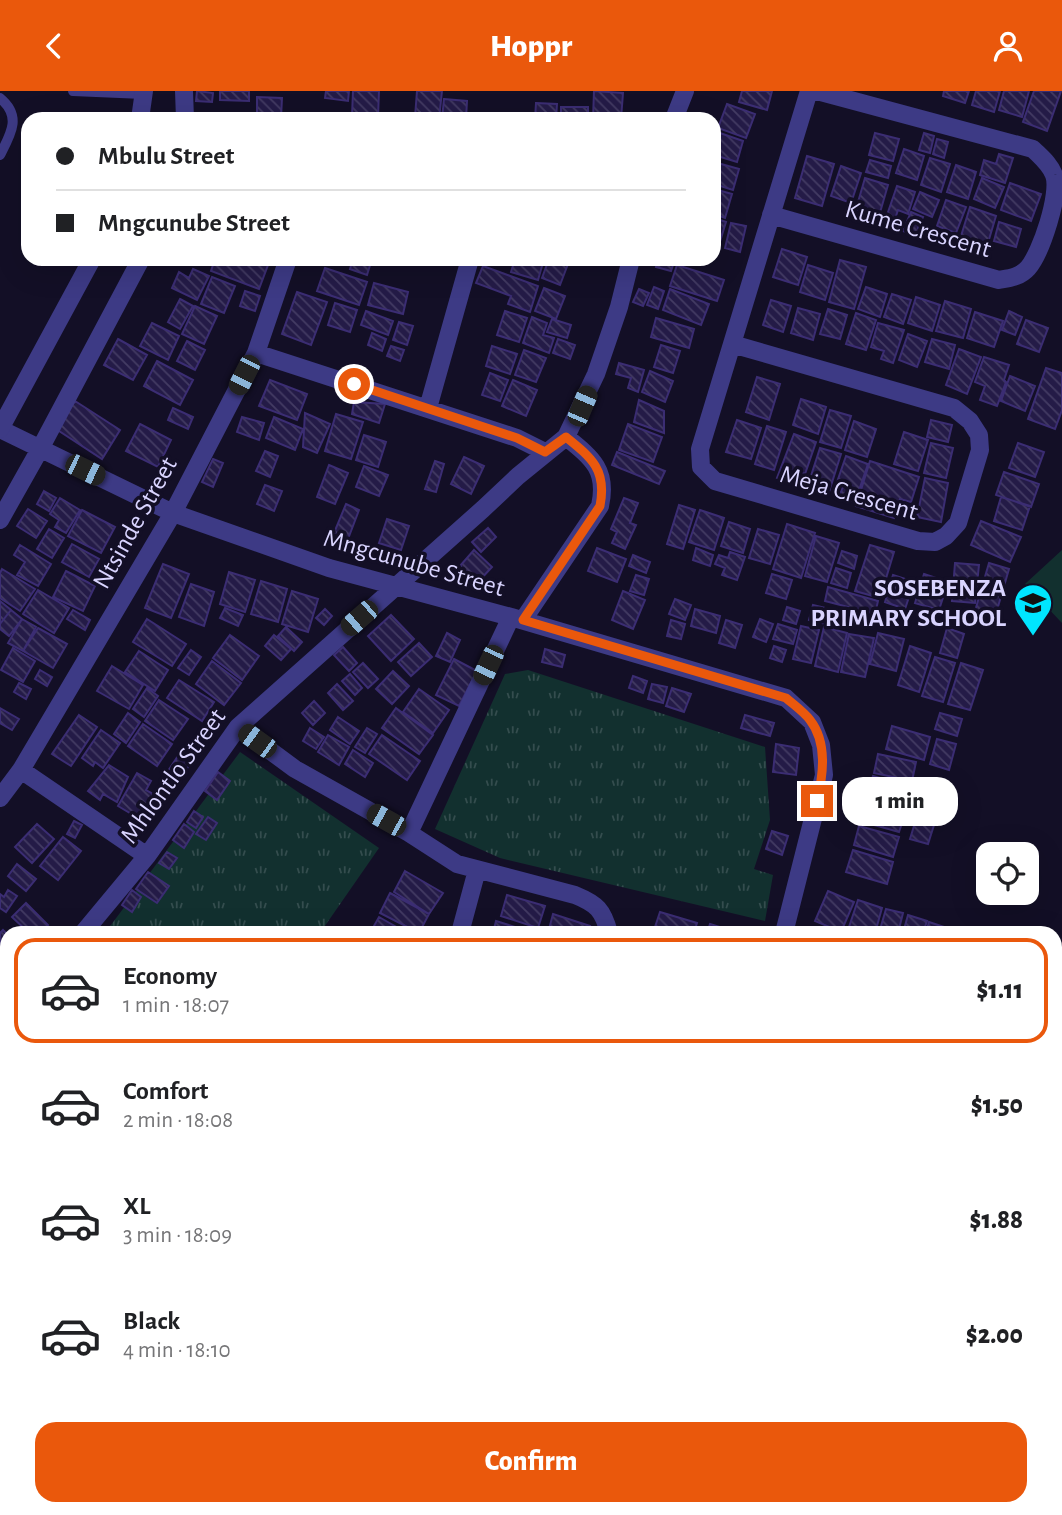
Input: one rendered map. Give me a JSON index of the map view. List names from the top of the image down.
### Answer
{
  "streets": {
    "street": [
      "Kume Crescent",
      "Meja Crescent",
      "Ntsinde Street",
      "Mngcunube Street",
      "Mhlontlo Street"
    ]
  },
  "crossings": [
    ["Ntsinde Street", "Mngcunube Street"],
    ["Mngcunube Street", "Mhlontlo Street"]
  ],
  "places": {
    "school or university": ["SOSEBENZA PRIMARY SCHOOL"]
  },
  "page": {
    "header": "Hoppr",
    "banner": ["Mbulu Street", "Mngcunube Street"],
    "bubble": "1 min",
    "list": [
      {
        "name": "Economy",
        "note": "1 min · 18:07",
        "value": "$1.11"
      },
      {
        "name": "Comfort",
        "note": "2 min · 18:08",
        "value": "$1.50"
      },
      {
        "name": "XL",
        "note": "3 min · 18:09",
        "value": "$1.88"
      },
      {
        "name": "Black",
        "note": "4 min · 18:10",
        "value": "$2.00"
      }
    ],
    "buttons": "Confirm"
  }
}
